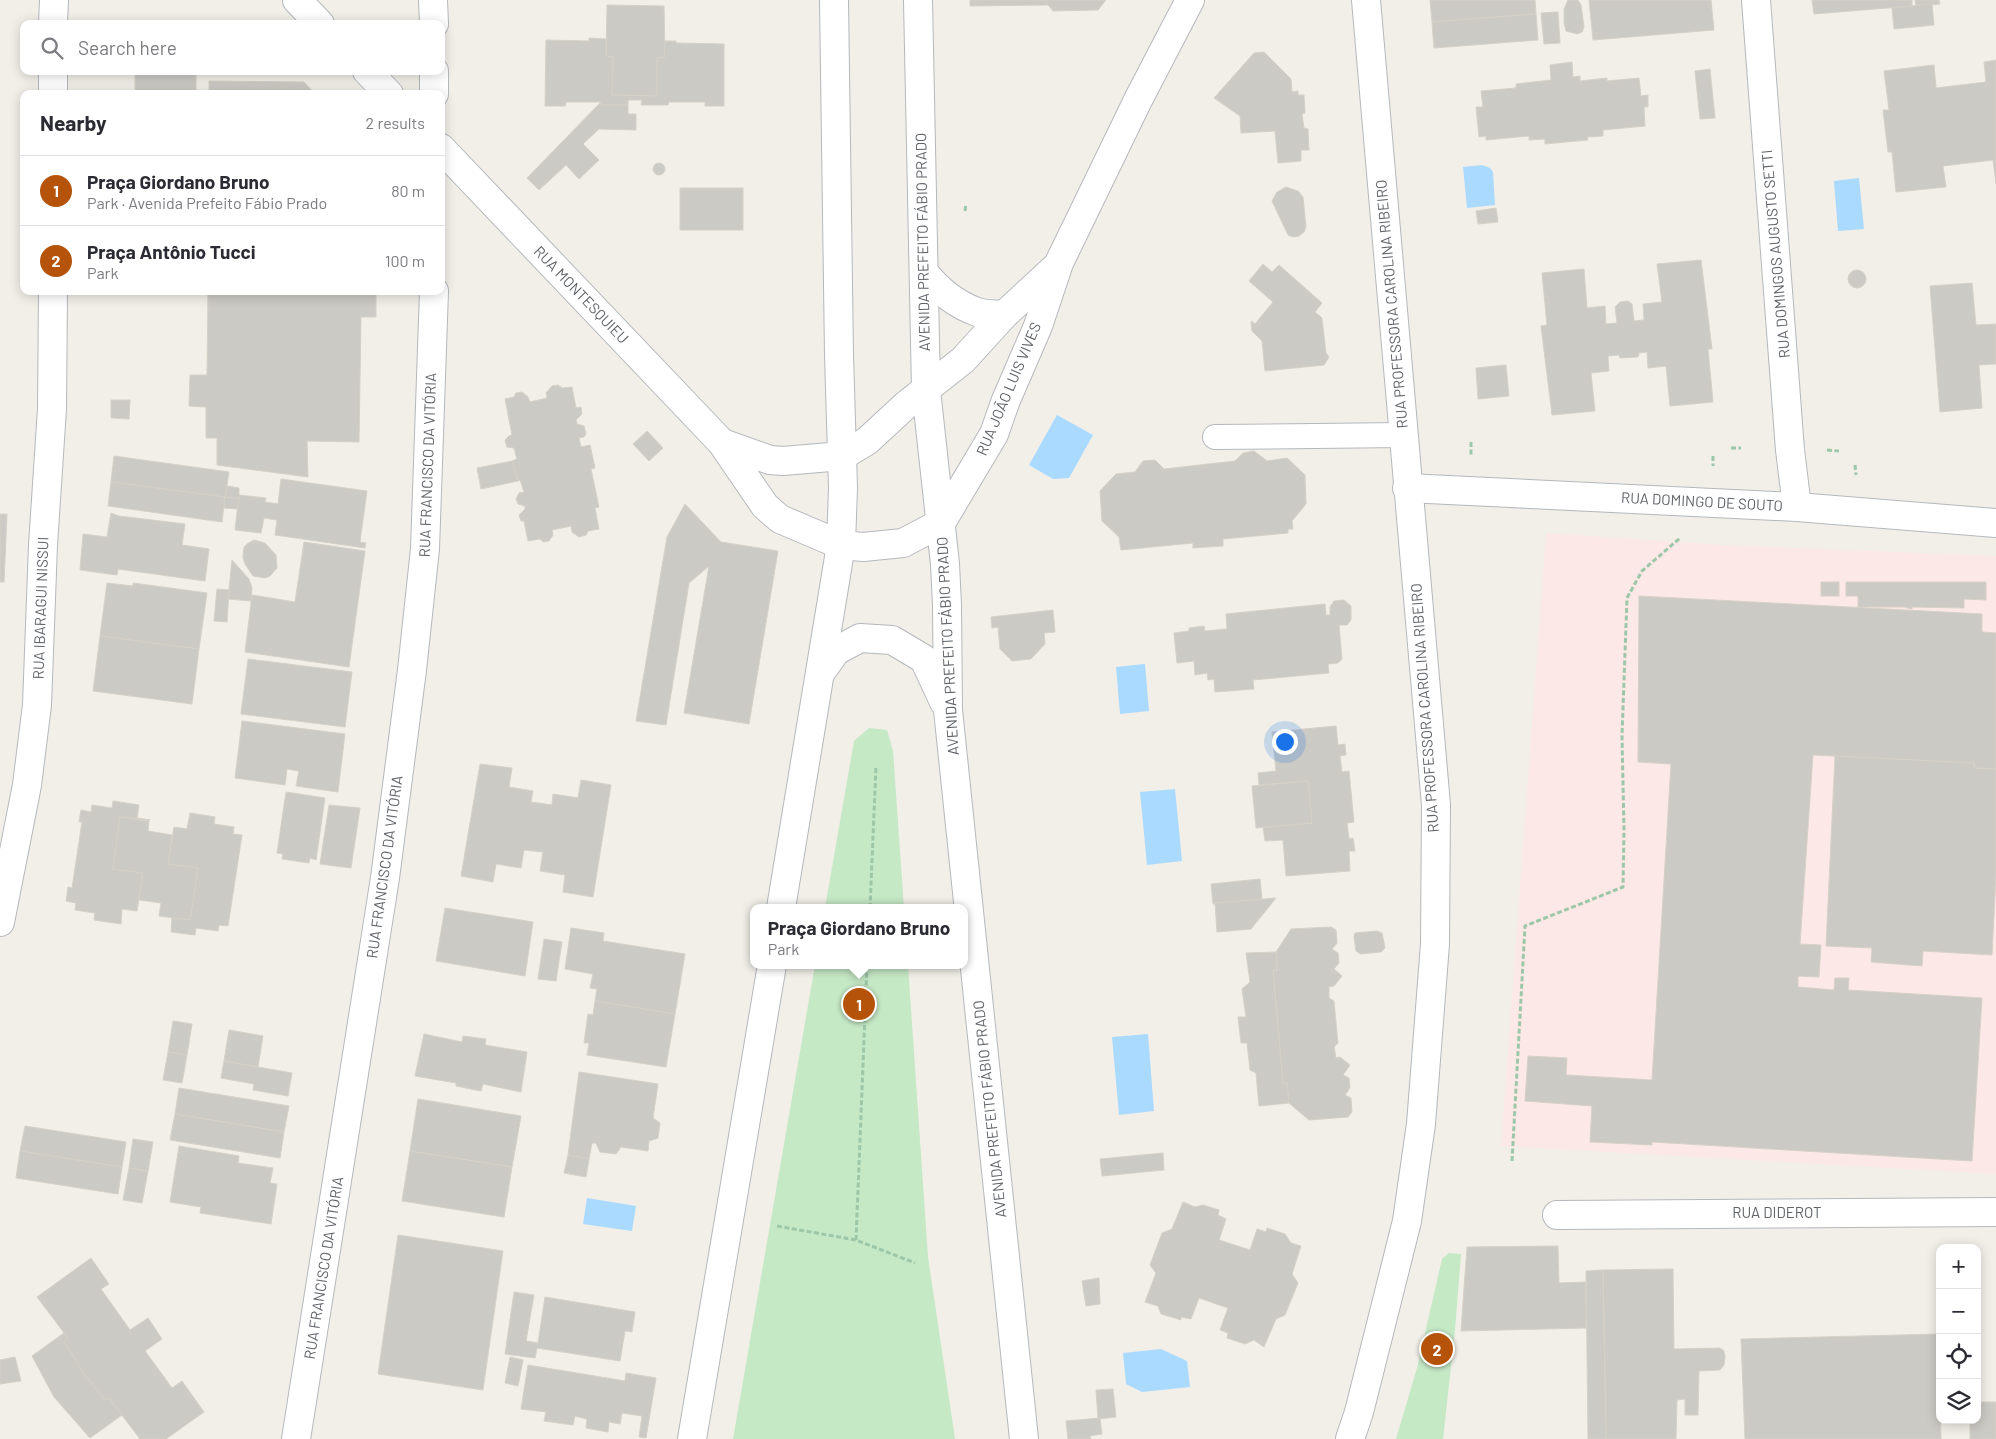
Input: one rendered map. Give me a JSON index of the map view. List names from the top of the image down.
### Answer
{
  "streets": {
    "street": [
      "AVENIDA PREFEITO FÁBIO PRADO",
      "RUA DOMINGOS AUGUSTO SETTI",
      "RUA MONTESQUIEU",
      "RUA PROFESSORA CAROLINA RIBEIRO",
      "RUA JOÃO LUIS VIVES",
      "RUA FRANCISCO DA VITÓRIA",
      "RUA DOMINGO DE SOUTO",
      "RUA IBARAGUI NISSUI",
      "RUA DIDEROT"
    ]
  },
  "crossings": [
    ["AVENIDA PREFEITO FÁBIO PRADO", "RUA JOÃO LUIS VIVES"],
    ["RUA DOMINGOS AUGUSTO SETTI", "RUA DOMINGO DE SOUTO"],
    ["RUA MONTESQUIEU", "RUA JOÃO LUIS VIVES"],
    ["RUA PROFESSORA CAROLINA RIBEIRO", "RUA DOMINGO DE SOUTO"]
  ],
  "page": {
    "search": "Search here",
    "heading": ["Nearby", "2 results"],
    "list": [
      {
        "mark": "1",
        "name": "Praça Giordano Bruno",
        "note": "Park · Avenida Prefeito Fábio Prado",
        "value": "80 m"
      },
      {
        "mark": "2",
        "name": "Praça Antônio Tucci",
        "note": "Park",
        "value": "100 m"
      }
    ],
    "popup": ["Praça Giordano Bruno", "Park"],
    "pins": ["1", "2"],
    "map_buttons": ["+", "−"]
  }
}
